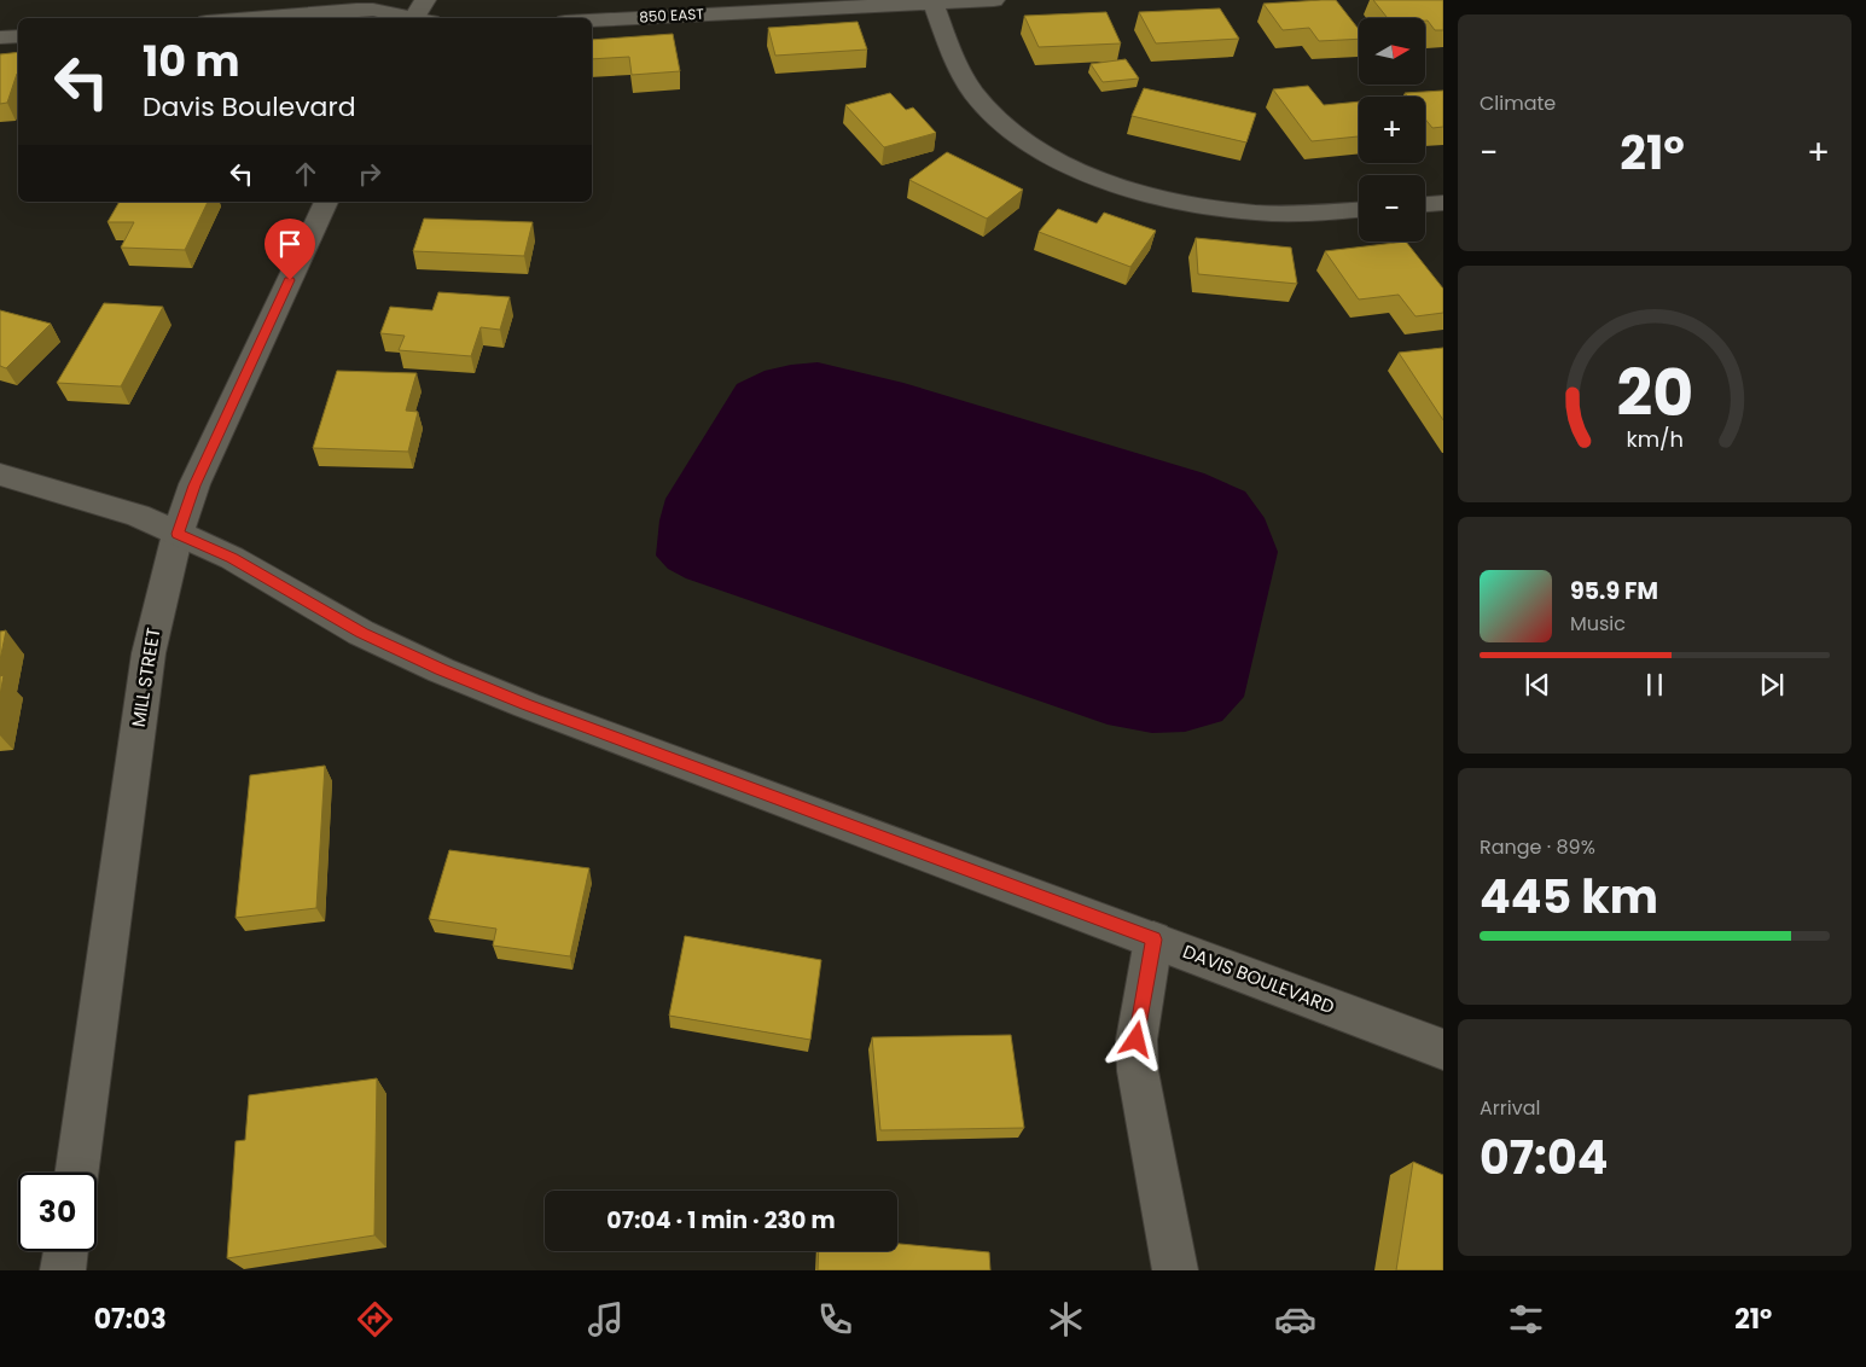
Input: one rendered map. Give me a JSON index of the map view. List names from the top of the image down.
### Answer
{
  "streets": {
    "street": ["850 EAST", "MILL STREET", "DAVIS BOULEVARD"]
  },
  "crossings": [
    ["MILL STREET", "DAVIS BOULEVARD"]
  ],
  "north": "right",
  "page": {
    "tile": [
      "Climate",
      ["Range · 89%", "445 km"],
      ["Arrival", "07:04"]
    ],
    "map_buttons": ["+", "−"],
    "turn": ["10 m", "Davis Boulevard"],
    "heat": ["−", "21°", "+"],
    "song": ["95.9 FM", "Music"],
    "limit": "30",
    "trip": "07:04 · 1 min · 230 m",
    "tabs": ["07:03", "21°"],
    "gauge": ["20", "km/h"]
  }
}
